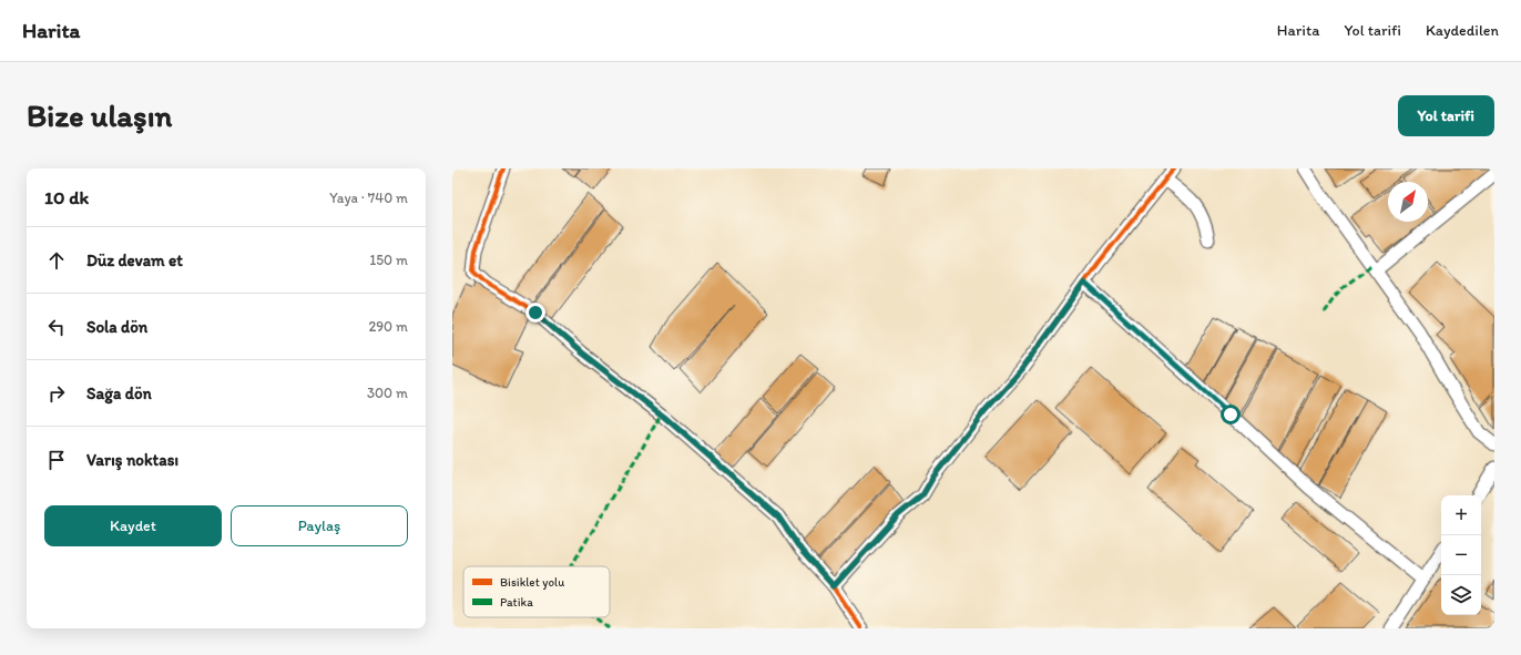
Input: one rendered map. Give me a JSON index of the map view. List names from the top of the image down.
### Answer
{
  "legend": ["Bisiklet yolu", "Patika"],
  "north": "top right",
  "page": {
    "header": "Harita",
    "nav": ["Harita", "Yol tarifi", "Kaydedilen"],
    "buttons": [
      "Yol tarifi",
      ["Kaydet", "Paylaş"]
    ],
    "title": "Bize ulaşın",
    "heading": ["10 dk", "Yaya · 740 m"],
    "list": [
      ["Düz devam et", "150 m"],
      ["Sola dön", "290 m"],
      ["Sağa dön", "300 m"],
      "Varış noktası"
    ],
    "map_buttons": ["+", "−"]
  }
}
